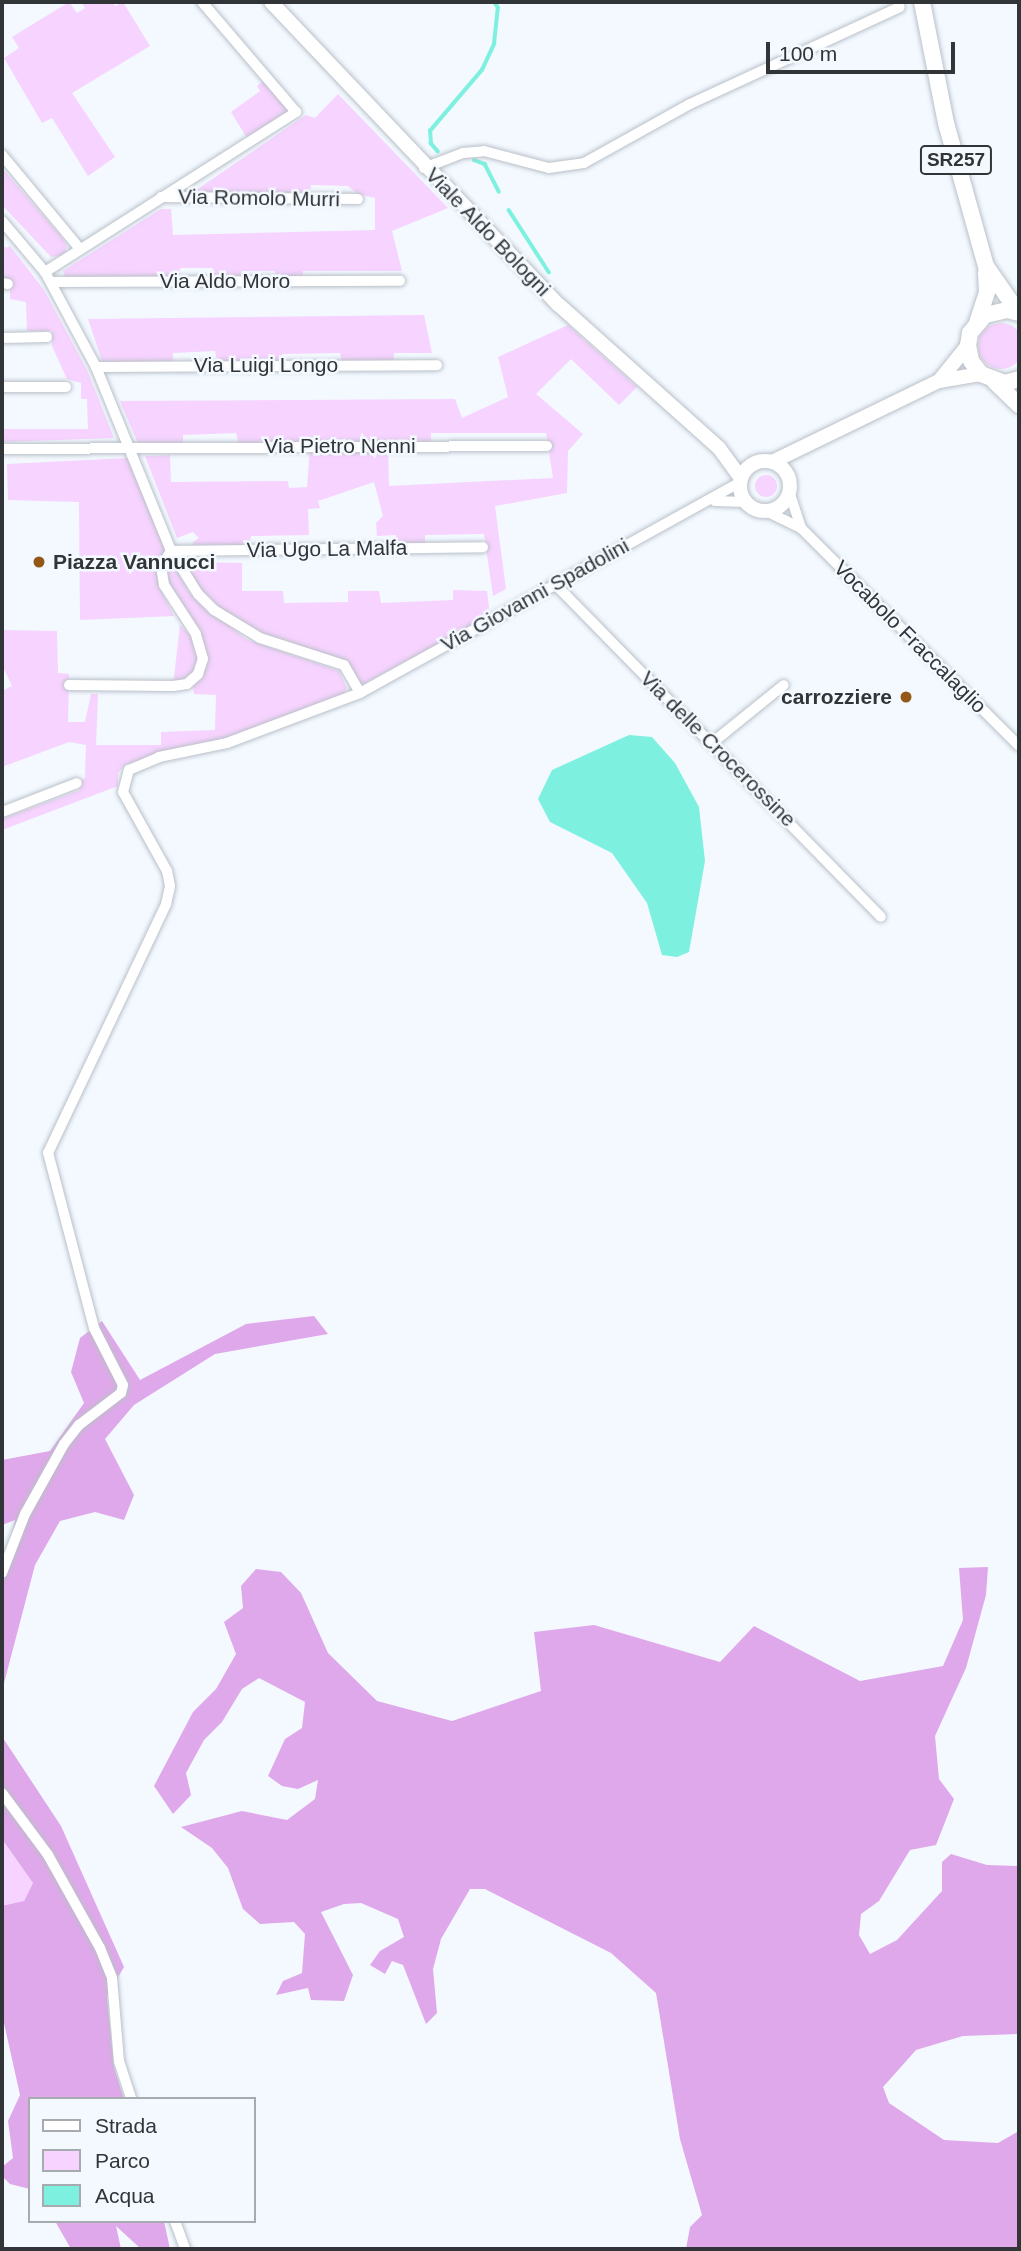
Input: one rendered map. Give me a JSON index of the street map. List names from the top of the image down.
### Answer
{
  "streets": {
    "main road": ["SR257", "Viale Aldo Bologni"],
    "street": [
      "Via Romolo Murri",
      "Via Aldo Moro",
      "Via Luigi Longo",
      "Via Pietro Nenni",
      "Via Ugo La Malfa",
      "Via Giovanni Spadolini",
      "Vocabolo Fraccalaglio",
      "Via delle Crocerossine"
    ]
  },
  "crossings": [
    ["Via Romolo Murri", "Via Aldo Moro"],
    ["Viale Aldo Bologni", "Via Giovanni Spadolini"],
    ["Via Giovanni Spadolini", "Via delle Crocerossine"]
  ],
  "places": ["Piazza Vannucci", "carrozziere"],
  "legend": ["Strada", "Parco", "Acqua"],
  "scale_bar": "100 m"
}
